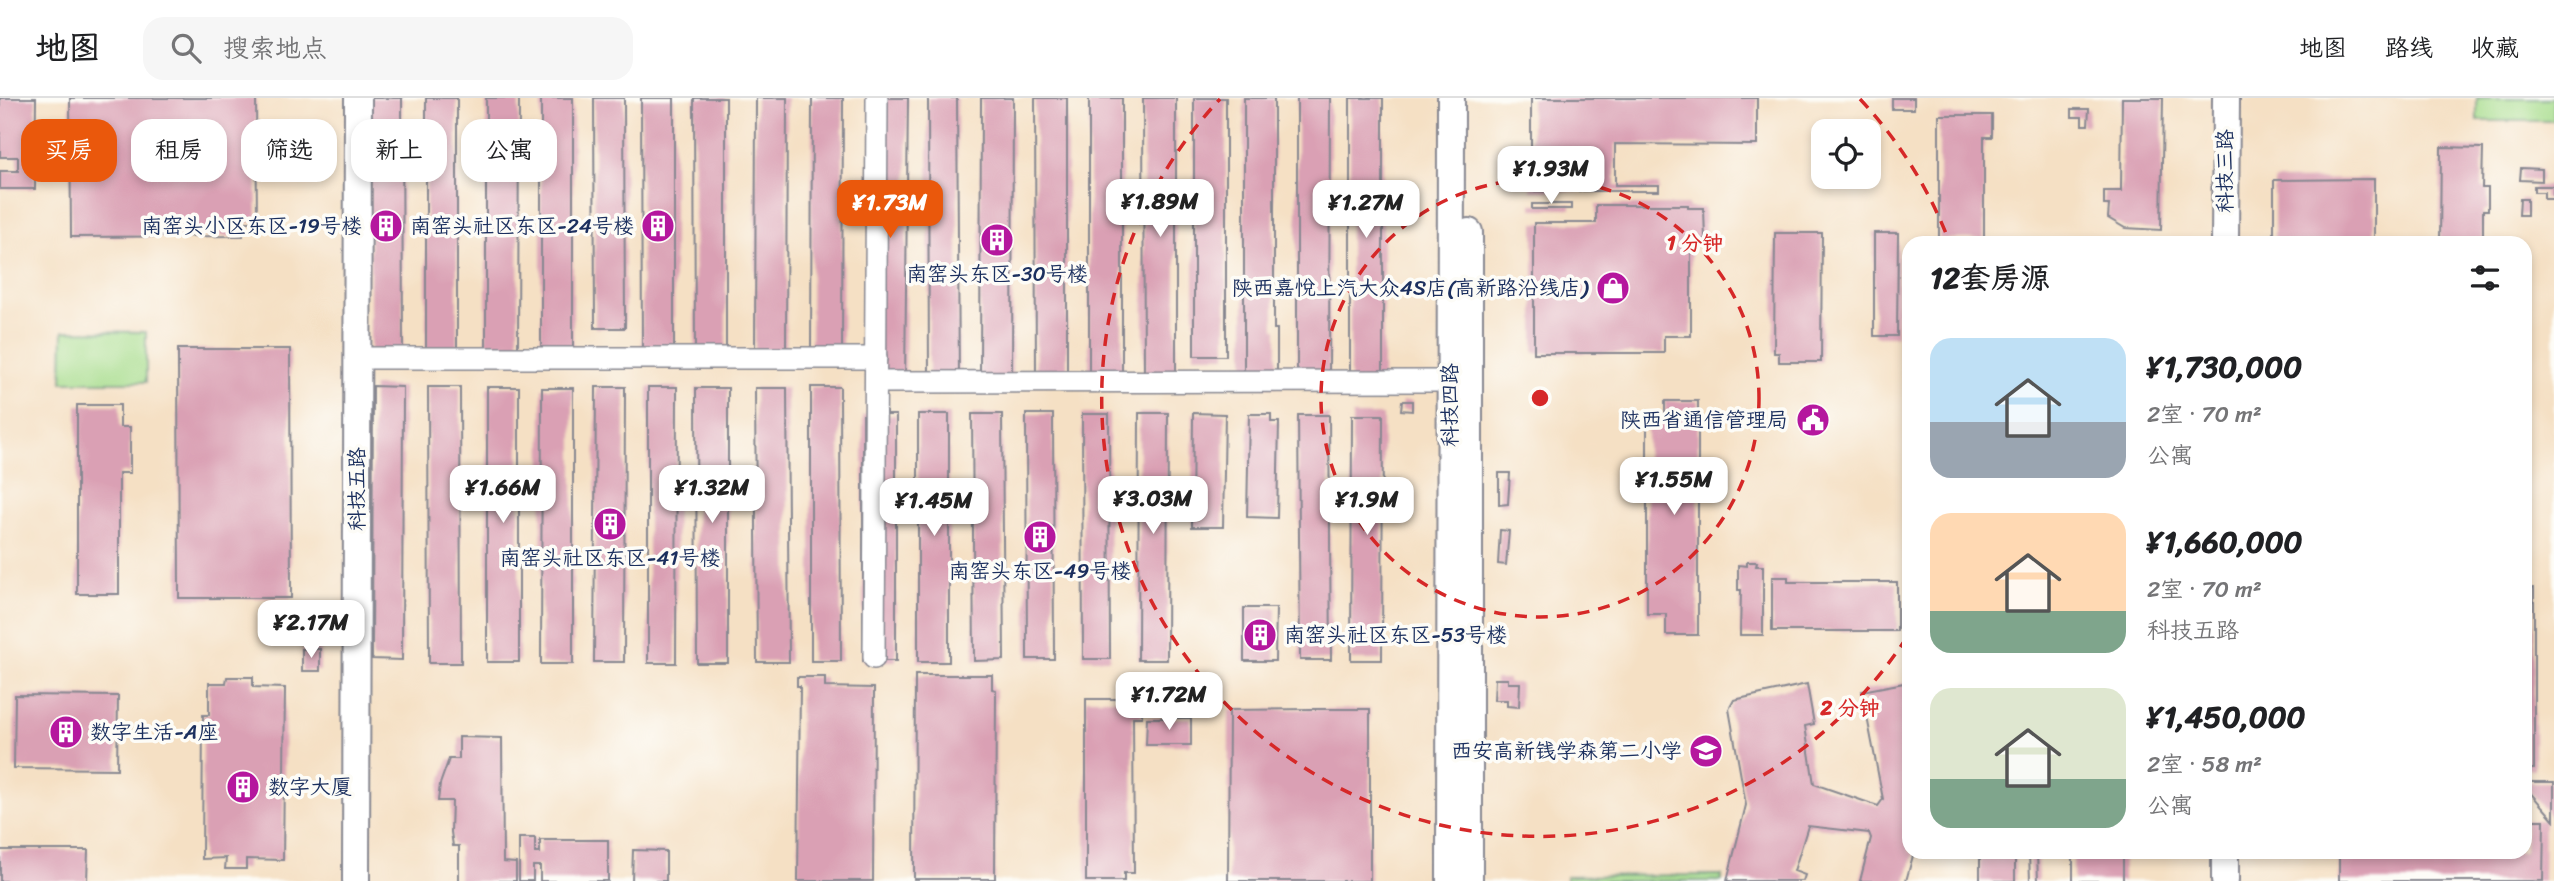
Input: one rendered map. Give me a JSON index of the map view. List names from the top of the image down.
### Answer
{
  "streets": {
    "street": ["科技三路", "科技四路", "科技五路"]
  },
  "places": {
    "building": [
      "南窑头小区东区-19号楼",
      "南窑头社区东区-24号楼",
      "南窑头东区-30号楼",
      "南窑头社区东区-41号楼",
      "南窑头东区-49号楼",
      "南窑头社区东区-53号楼",
      "数字生活-A座",
      "数字大厦"
    ],
    "shop": ["陕西嘉悦上汽大众4S店(高新路沿线店)"],
    "public building": ["陕西省通信管理局"],
    "school or university": ["西安高新钱学森第二小学"]
  },
  "page": {
    "header": "地图",
    "search": "搜索地点",
    "nav": ["地图", "路线", "收藏"],
    "chip": [
      "买房",
      "租房",
      "筛选",
      "新上",
      "公寓"
    ],
    "price": [
      "¥1.93M",
      "¥1.89M",
      "¥1.73M",
      "¥1.27M",
      "¥1.55M",
      "¥1.66M",
      "¥1.32M",
      "¥3.03M",
      "¥1.9M",
      "¥1.45M",
      "¥2.17M",
      "¥1.72M"
    ],
    "heading": "12套房源",
    "list": [
      {
        "name": "¥1,730,000",
        "note": "2室 · 70 m² · 公寓"
      },
      {
        "name": "¥1,660,000",
        "note": "2室 · 70 m² · 科技五路"
      },
      {
        "name": "¥1,450,000",
        "note": "2室 · 58 m² · 公寓"
      }
    ]
  },
  "rings": ["1 分钟", "2 分钟"]
}
